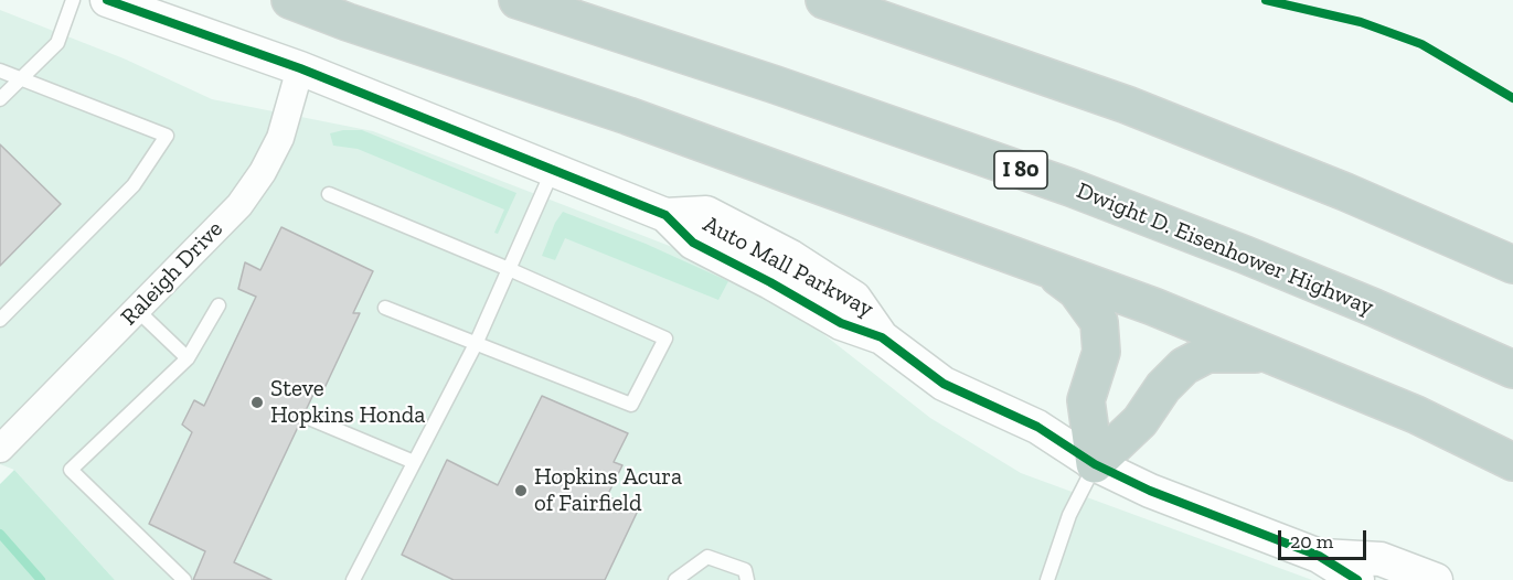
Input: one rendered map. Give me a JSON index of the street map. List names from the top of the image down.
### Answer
{
  "streets": {
    "highway": ["I 80", "Dwight D. Eisenhower Highway"],
    "street": ["Auto Mall Parkway", "Raleigh Drive"]
  },
  "crossings": [
    ["Auto Mall Parkway", "Raleigh Drive"]
  ],
  "places": ["Steve Hopkins Honda", "Hopkins Acura of Fairfield"],
  "scale_bar": "20 m"
}
